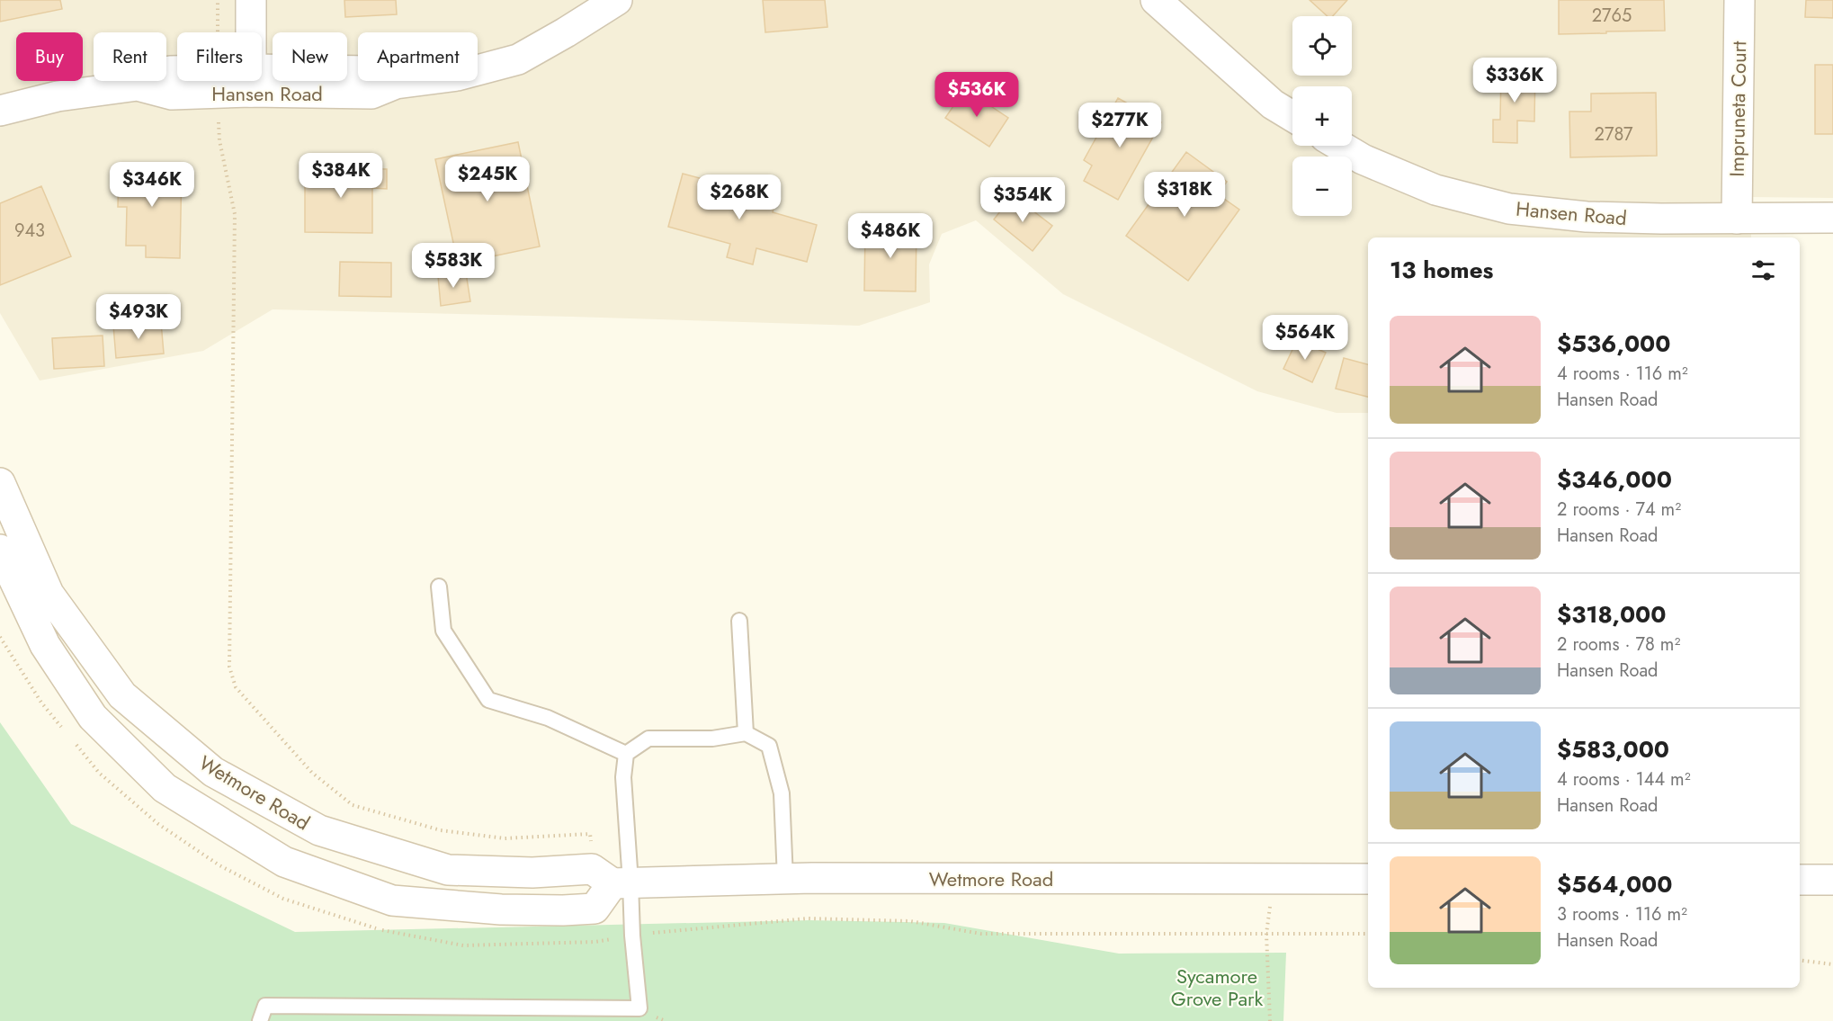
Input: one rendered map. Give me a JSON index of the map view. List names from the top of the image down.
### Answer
{
  "streets": {
    "street": ["Hansen Road", "Impruneta Court", "Wetmore Road"]
  },
  "crossings": [
    ["Hansen Road", "Impruneta Court"]
  ],
  "parks": ["Sycamore Grove Park"],
  "house_numbers": ["2765", "2787", "943"],
  "page": {
    "map_buttons": ["+", "−"],
    "chip": [
      "Buy",
      "Rent",
      "Filters",
      "New",
      "Apartment"
    ],
    "price": [
      "$336K",
      "$536K",
      "$277K",
      "$384K",
      "$245K",
      "$346K",
      "$318K",
      "$268K",
      "$354K",
      "$486K",
      "$583K",
      "$493K",
      "$564K"
    ],
    "heading": "13 homes",
    "list": [
      {
        "name": "$536,000",
        "note": "4 rooms · 116 m² · Hansen Road"
      },
      {
        "name": "$346,000",
        "note": "2 rooms · 74 m² · Hansen Road"
      },
      {
        "name": "$318,000",
        "note": "2 rooms · 78 m² · Hansen Road"
      },
      {
        "name": "$583,000",
        "note": "4 rooms · 144 m² · Hansen Road"
      },
      {
        "name": "$564,000",
        "note": "3 rooms · 116 m² · Hansen Road"
      }
    ]
  }
}
